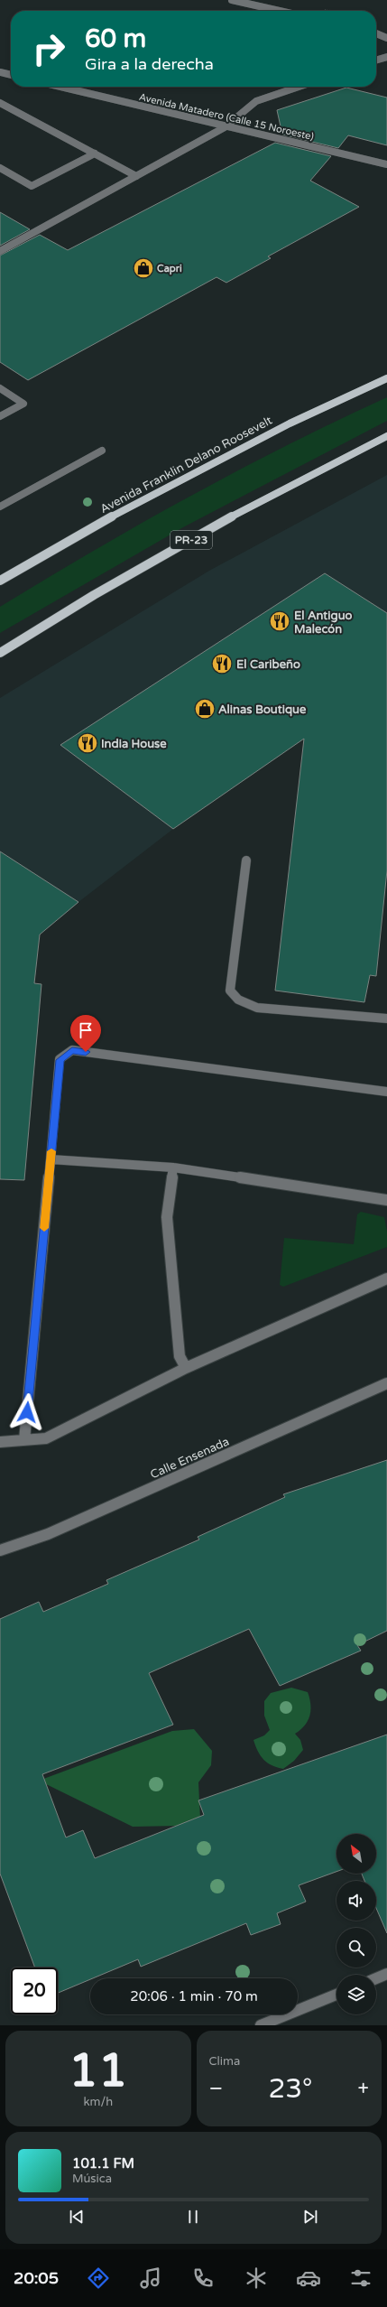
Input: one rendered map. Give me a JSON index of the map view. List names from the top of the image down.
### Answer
{
  "streets": {
    "main road": ["Avenida Franklin Delano Roosevelt", "PR-23"],
    "street": ["Avenida Matadero (Calle 15 Noroeste)", "Calle Ensenada"]
  },
  "places": {
    "shop": ["Capri", "Alinas Boutique"],
    "restaurant": ["El Antiguo Malecón", "El Caribeño", "India House"]
  },
  "north": "top left",
  "page": {
    "turn": ["60 m", "Gira a la derecha"],
    "limit": "20",
    "trip": "20:06 · 1 min · 70 m",
    "tile": [
      ["11", "km/h"],
      "Clima"
    ],
    "heat": ["−", "23°", "+"],
    "song": ["101.1 FM", "Música"],
    "tabs": "20:05"
  }
}
